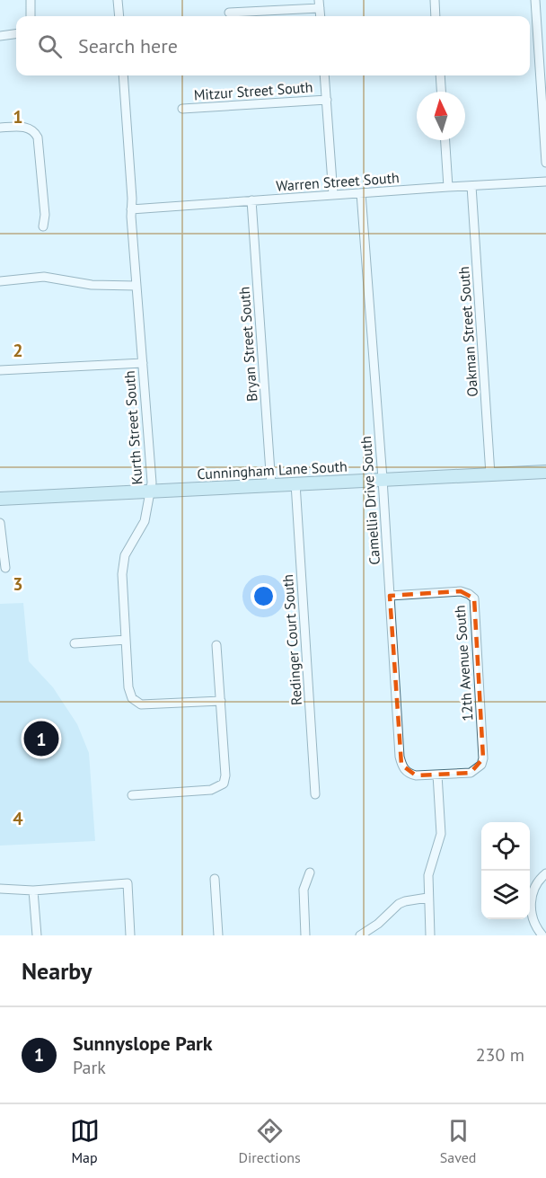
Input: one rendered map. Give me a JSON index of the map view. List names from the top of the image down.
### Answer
{
  "streets": {
    "street": [
      "Mitzur Street South",
      "Warren Street South",
      "Oakman Street South",
      "Bryan Street South",
      "Kurth Street South",
      "Cunningham Lane South",
      "Camellia Drive South",
      "Redinger Court South",
      "12th Avenue South"
    ]
  },
  "crossings": [
    ["Warren Street South", "Oakman Street South"],
    ["Warren Street South", "Bryan Street South"],
    ["Warren Street South", "Kurth Street South"],
    ["Warren Street South", "Camellia Drive South"],
    ["Oakman Street South", "Cunningham Lane South"],
    ["Bryan Street South", "Cunningham Lane South"],
    ["Kurth Street South", "Cunningham Lane South"],
    ["Cunningham Lane South", "Camellia Drive South"],
    ["Cunningham Lane South", "Redinger Court South"],
    ["Camellia Drive South", "12th Avenue South"]
  ],
  "north": "top",
  "page": {
    "search": "Search here",
    "pins": "1",
    "heading": "Nearby",
    "list": [
      {
        "mark": "1",
        "name": "Sunnyslope Park",
        "note": "Park",
        "value": "230 m"
      }
    ],
    "nav": ["Map", "Directions", "Saved"]
  },
  "grid": {
    "rows": [
      "1",
      "2",
      "3",
      "4"
    ]
  }
}
